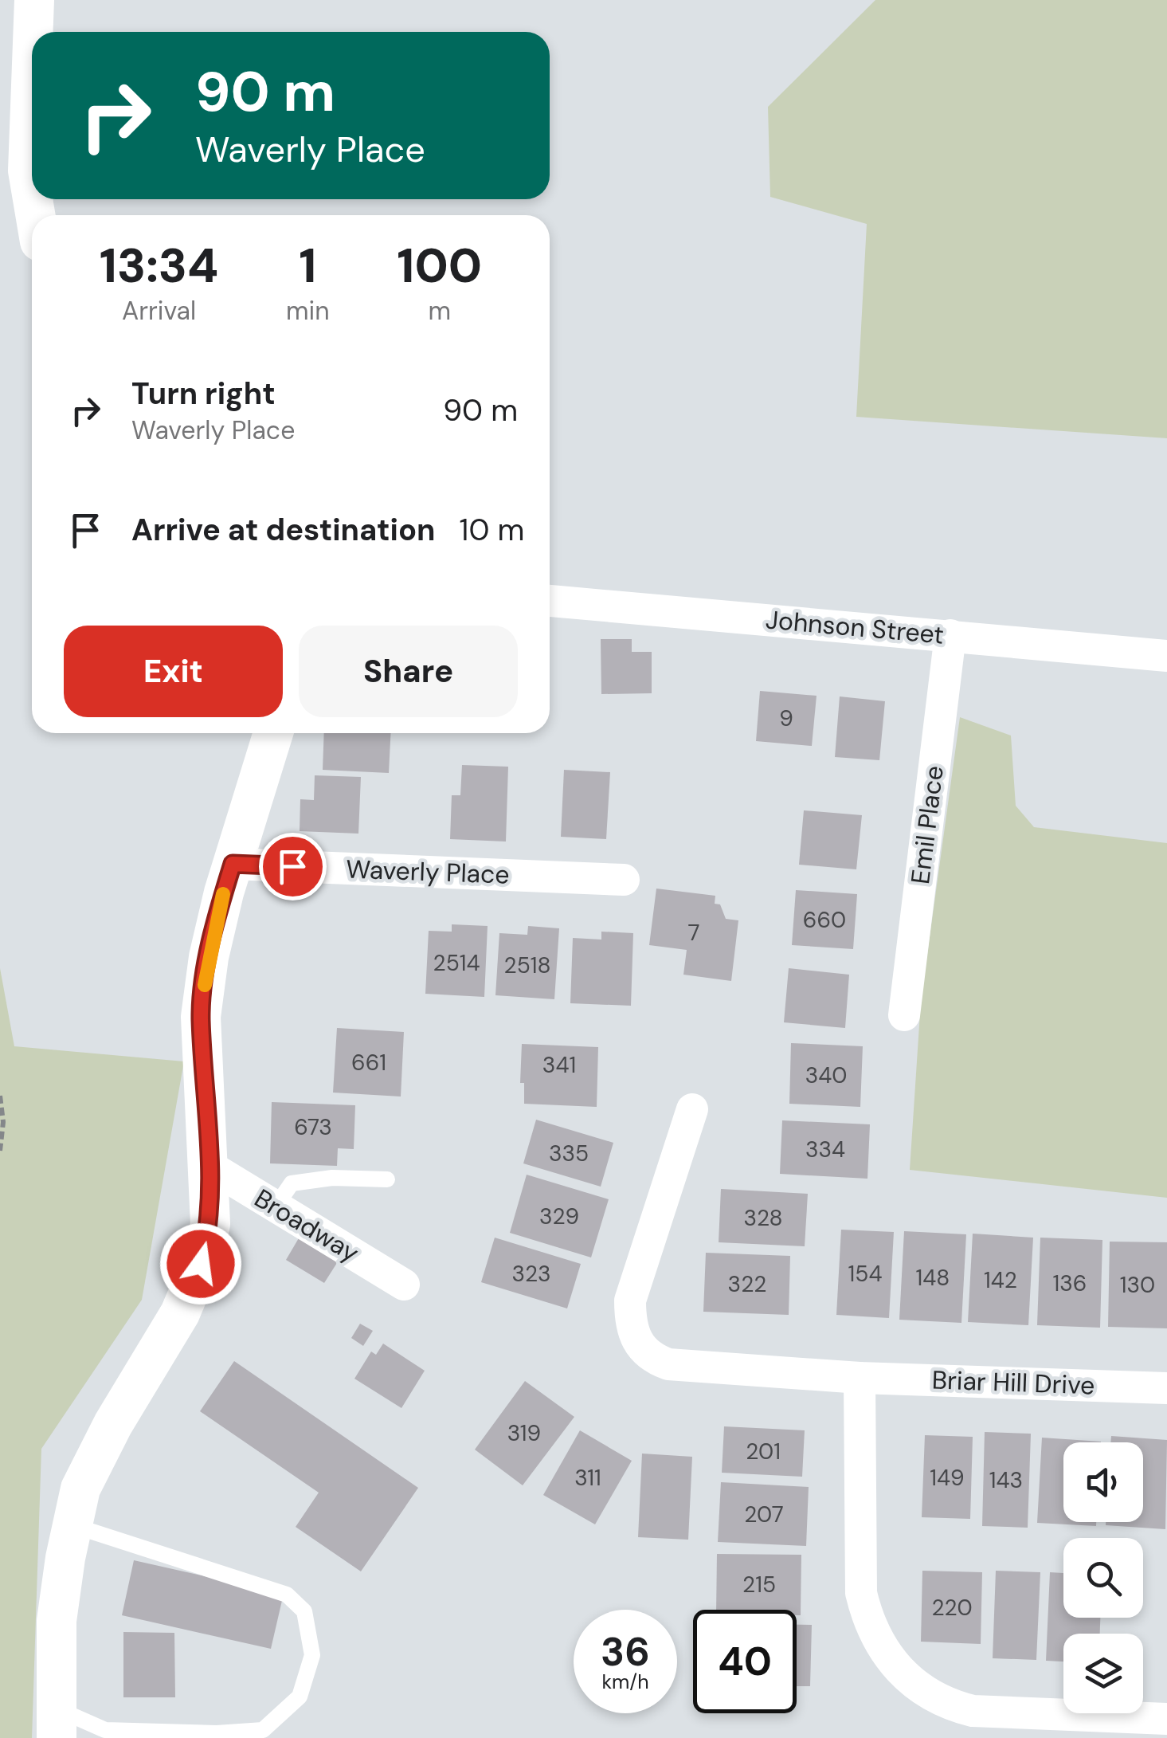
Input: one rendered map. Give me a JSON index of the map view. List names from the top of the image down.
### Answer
{
  "streets": {
    "street": [
      "Johnson Street",
      "Emil Place",
      "Waverly Place",
      "Broadway",
      "Briar Hill Drive"
    ]
  },
  "crossings": [
    ["Johnson Street", "Emil Place"]
  ],
  "house_numbers": [
    "9",
    "660",
    "7",
    "2514",
    "2518",
    "661",
    "341",
    "340",
    "673",
    "334",
    "335",
    "329",
    "328",
    "323",
    "154",
    "148",
    "142",
    "136",
    "322",
    "130",
    "319",
    "201",
    "311",
    "149",
    "143",
    "207",
    "215",
    "220"
  ],
  "page": {
    "turn": ["90 m", "Waverly Place"],
    "eta": [
      "13:34",
      "Arrival",
      "1",
      "min",
      "100",
      "m"
    ],
    "list": [
      {
        "name": "Turn right",
        "note": "Waverly Place",
        "value": "90 m"
      },
      {
        "name": "Arrive at destination",
        "value": "10 m"
      }
    ],
    "buttons": ["Exit", "Share"],
    "speed": "36 km/h",
    "limit": "40"
  }
}
